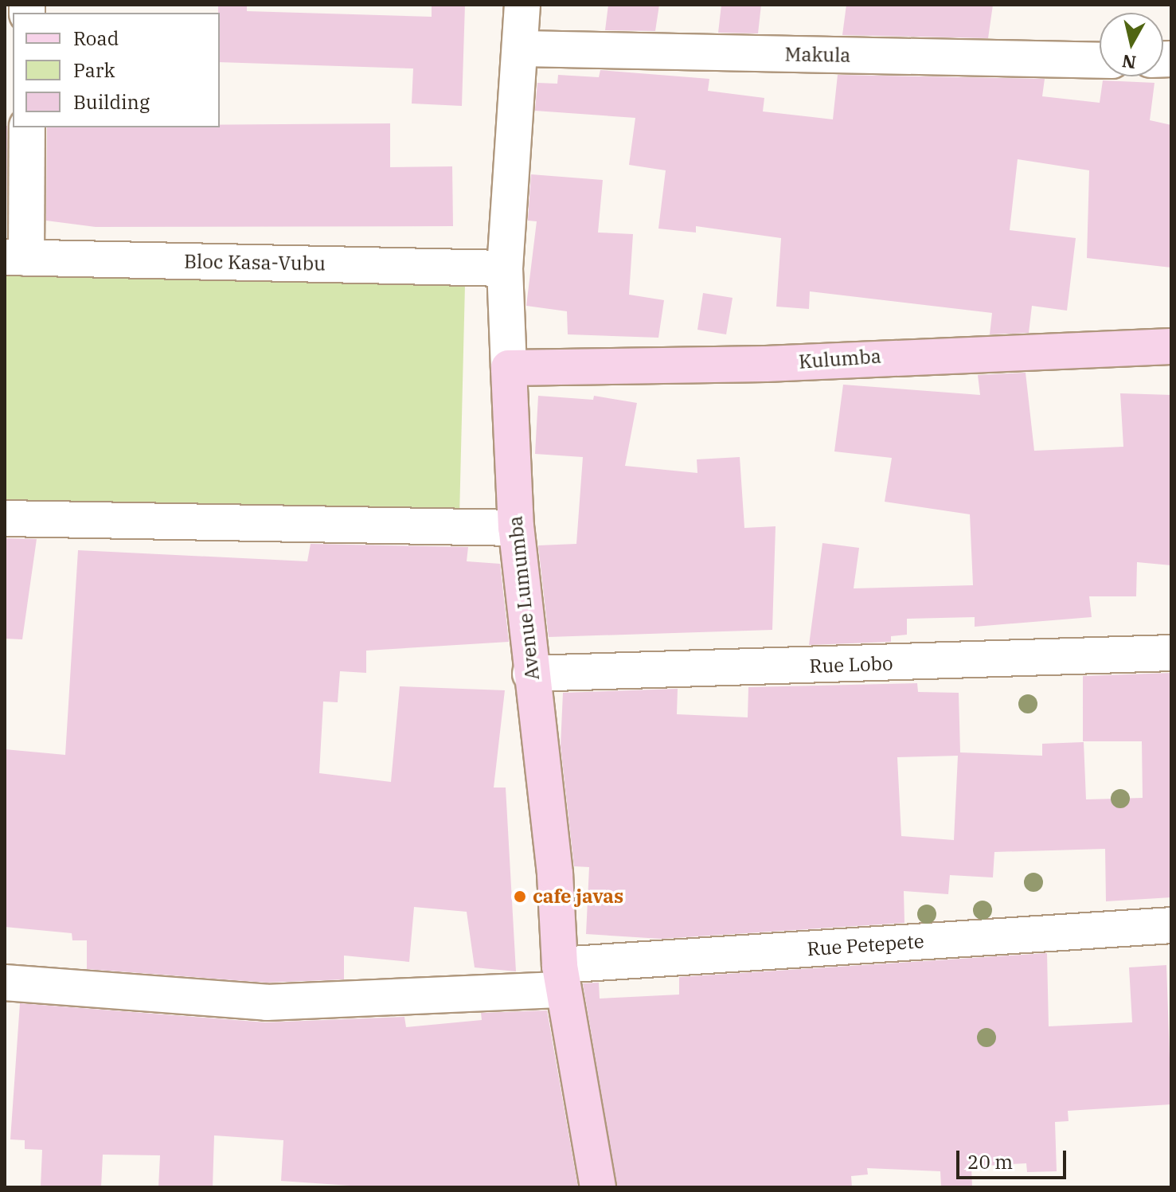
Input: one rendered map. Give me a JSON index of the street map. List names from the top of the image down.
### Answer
{
  "streets": {
    "street": [
      "Makula",
      "Bloc Kasa-Vubu",
      "Kulumba",
      "Avenue Lumumba",
      "Rue Lobo",
      "Rue Petepete"
    ]
  },
  "crossings": [
    ["Makula", "Avenue Lumumba"],
    ["Bloc Kasa-Vubu", "Avenue Lumumba"],
    ["Kulumba", "Avenue Lumumba"],
    ["Avenue Lumumba", "Rue Lobo"],
    ["Avenue Lumumba", "Rue Petepete"]
  ],
  "places": ["cafe javas"],
  "legend": ["Road", "Park", "Building"],
  "scale_bar": "20 m",
  "north": "bottom"
}
